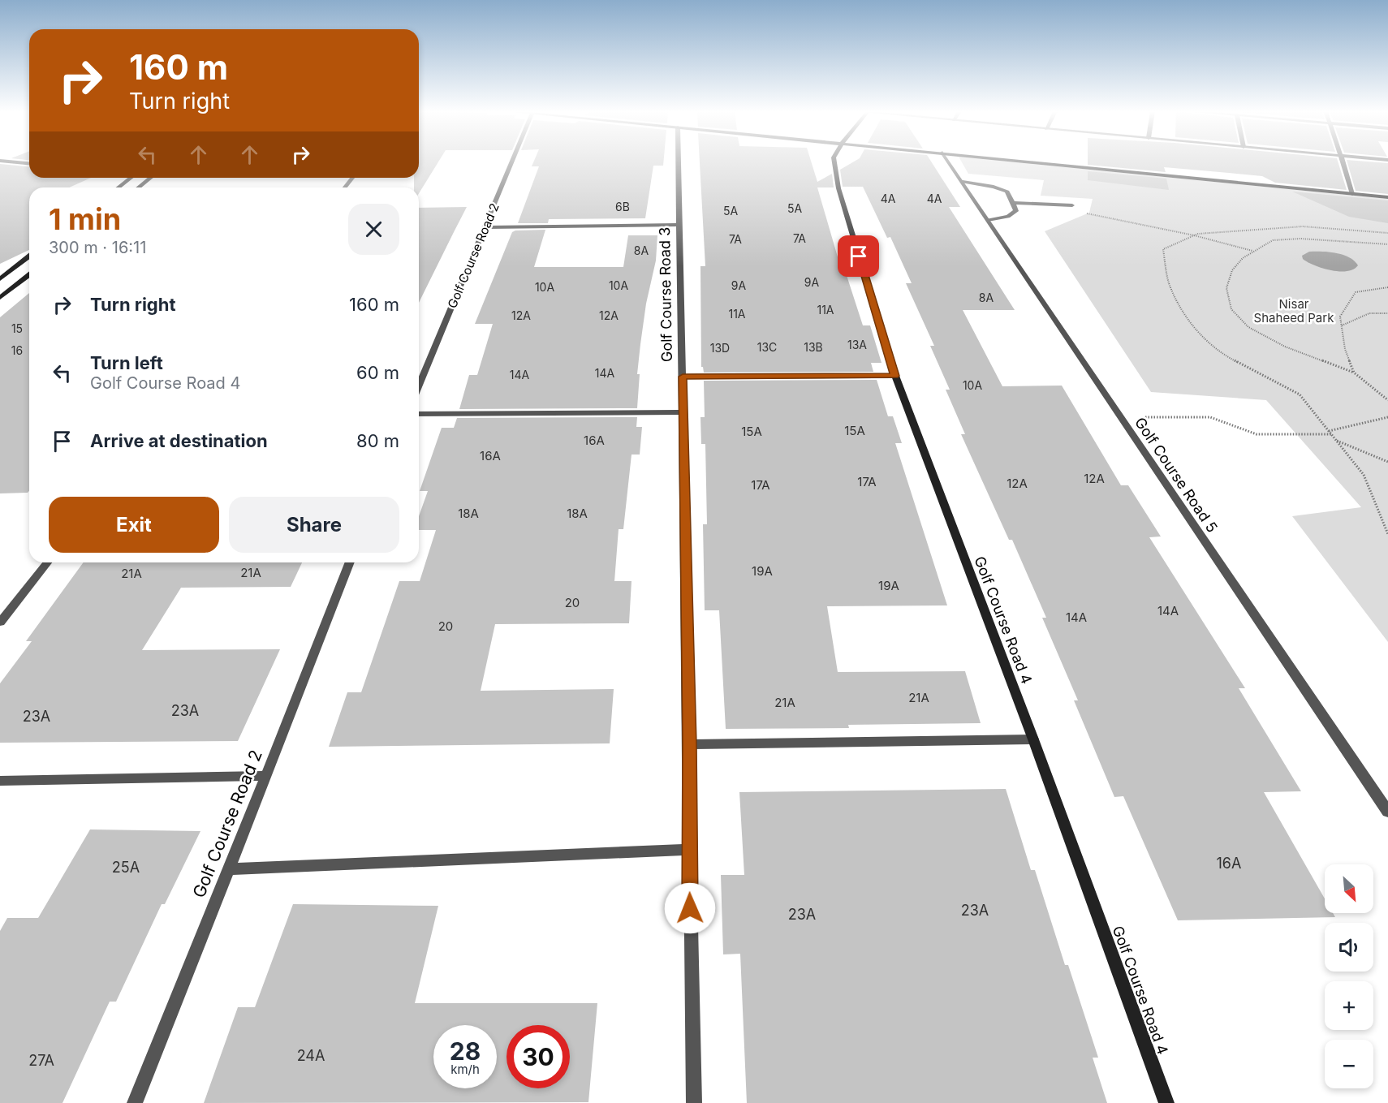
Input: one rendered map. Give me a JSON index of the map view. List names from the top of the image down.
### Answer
{
  "streets": {
    "street": [
      "Golf Course Road 2",
      "Golf Course Road 3",
      "Golf Course Road 5",
      "Golf Course Road 4"
    ]
  },
  "parks": ["Nisar Shaheed Park"],
  "house_numbers": [
    "4A",
    "4A",
    "6B",
    "5A",
    "5A",
    "7A",
    "7A",
    "8A",
    "9A",
    "10A",
    "9A",
    "10A",
    "8A",
    "11A",
    "11A",
    "12A",
    "12A",
    "15",
    "13A",
    "13C",
    "13B",
    "13D",
    "16",
    "14A",
    "14A",
    "10A",
    "15A",
    "15A",
    "16A",
    "16A",
    "12A",
    "17A",
    "12A",
    "17A",
    "18A",
    "18A",
    "19A",
    "21A",
    "21A",
    "19A",
    "20",
    "14A",
    "14A",
    "20",
    "21A",
    "21A",
    "23A",
    "23A",
    "16A",
    "25A",
    "23A",
    "23A",
    "24A",
    "27A"
  ],
  "north": "bottom right",
  "page": {
    "turn": ["160 m", "Turn right"],
    "heading": ["1 min", "300 m · 16:11"],
    "list": [
      {
        "name": "Turn right",
        "value": "160 m"
      },
      {
        "name": "Turn left",
        "note": "Golf Course Road 4",
        "value": "60 m"
      },
      {
        "name": "Arrive at destination",
        "value": "80 m"
      }
    ],
    "buttons": ["Exit", "Share"],
    "map_buttons": ["+", "−"],
    "speed": "28 km/h",
    "limit": "30"
  }
}
